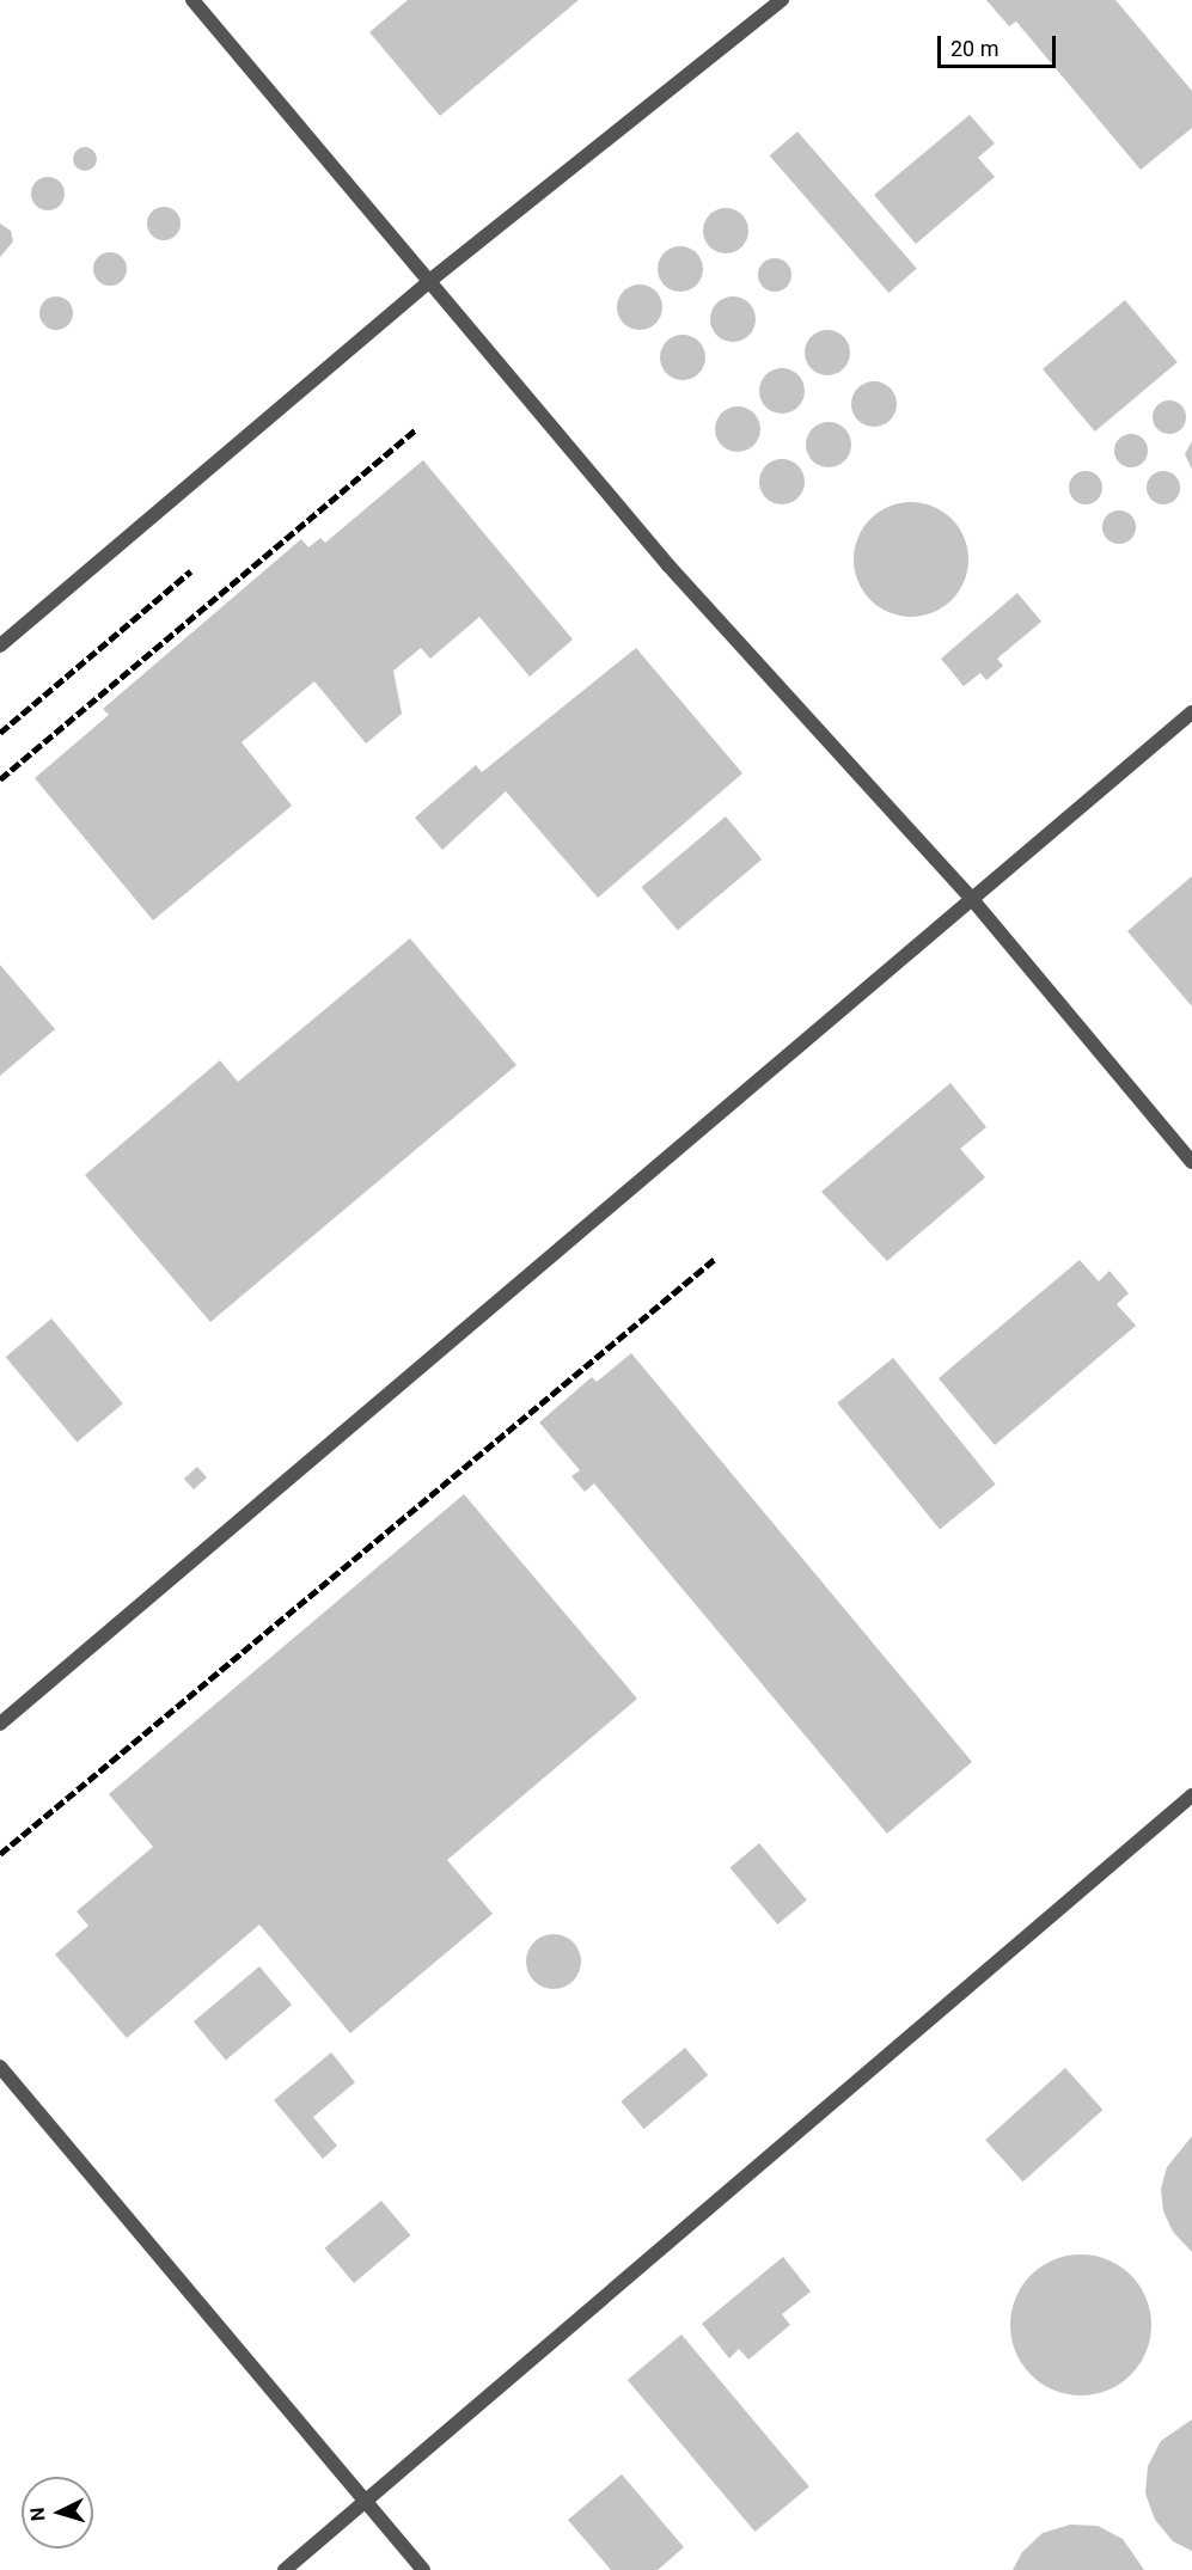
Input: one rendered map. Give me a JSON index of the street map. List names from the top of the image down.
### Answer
{
  "scale_bar": "20 m",
  "north": "left"
}
